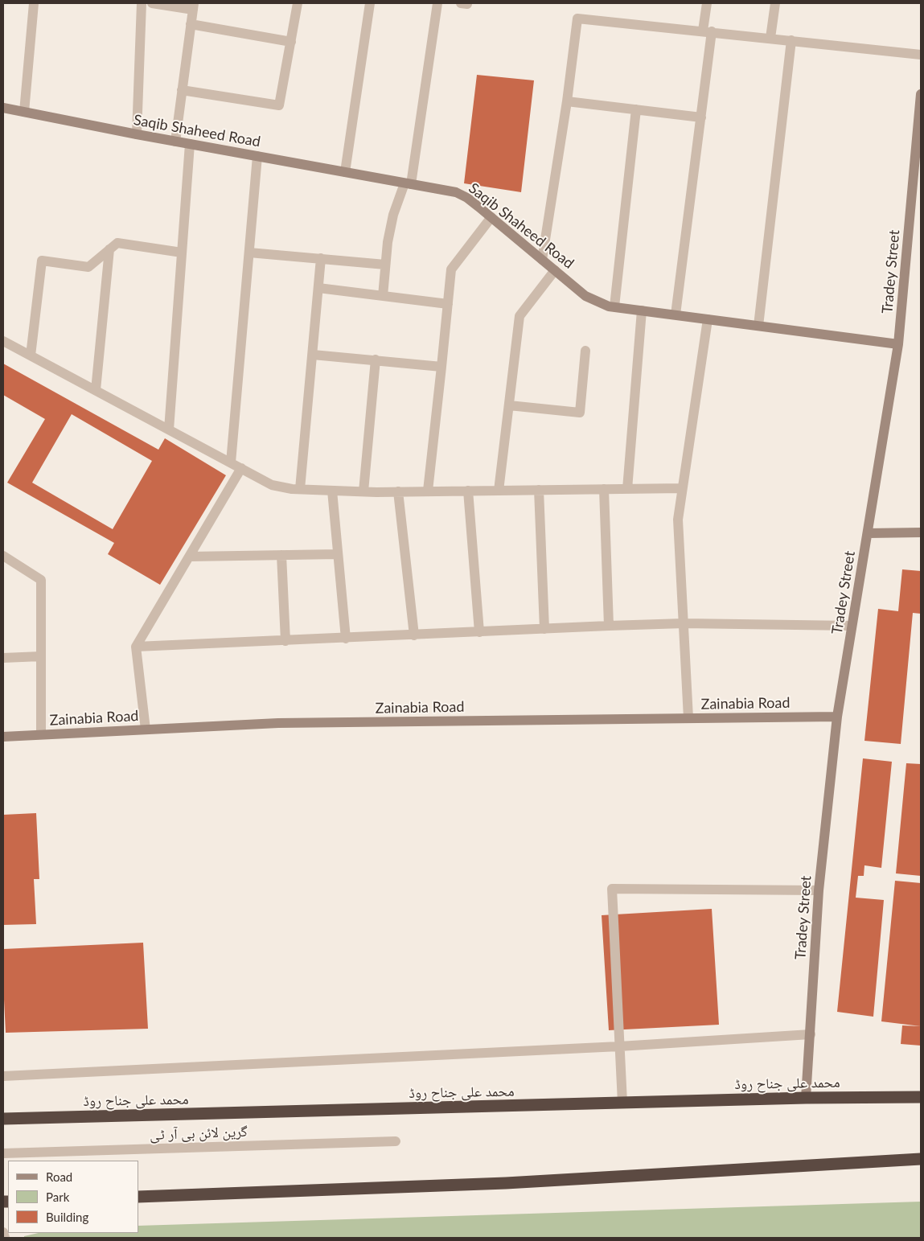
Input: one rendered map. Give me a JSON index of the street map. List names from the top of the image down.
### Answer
{
  "streets": {
    "highway": ["محمد علی جناح روڈ"],
    "street": [
      "Saqib Shaheed Road",
      "Tradey Street",
      "Zainabia Road",
      "گرین لائن بی آر ٹی"
    ]
  },
  "crossings": [
    ["Saqib Shaheed Road", "Tradey Street"],
    ["Tradey Street", "Zainabia Road"],
    ["Tradey Street", "محمد علی جناح روڈ"]
  ],
  "legend": ["Road", "Park", "Building"]
}
